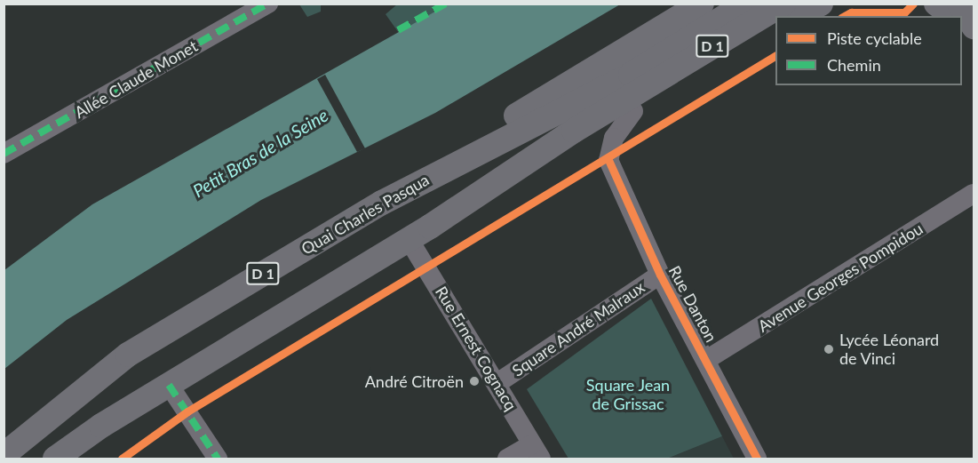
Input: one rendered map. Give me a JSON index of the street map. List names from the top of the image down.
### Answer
{
  "streets": {
    "main road": ["D 1", "Quai Charles Pasqua"],
    "street": [
      "Allée Claude Monet",
      "Avenue Georges Pompidou",
      "Rue Danton",
      "Square André Malraux",
      "Rue Ernest Cognacq"
    ]
  },
  "crossings": [
    ["D 1", "Rue Ernest Cognacq"],
    ["Avenue Georges Pompidou", "Rue Danton"],
    ["Rue Danton", "Square André Malraux"],
    ["Square André Malraux", "Rue Ernest Cognacq"]
  ],
  "water": ["Petit Bras de la Seine"],
  "parks": ["Square Jean de Grissac"],
  "places": ["Lycée Léonard de Vinci", "André Citroën"],
  "legend": ["Piste cyclable", "Chemin"]
}
